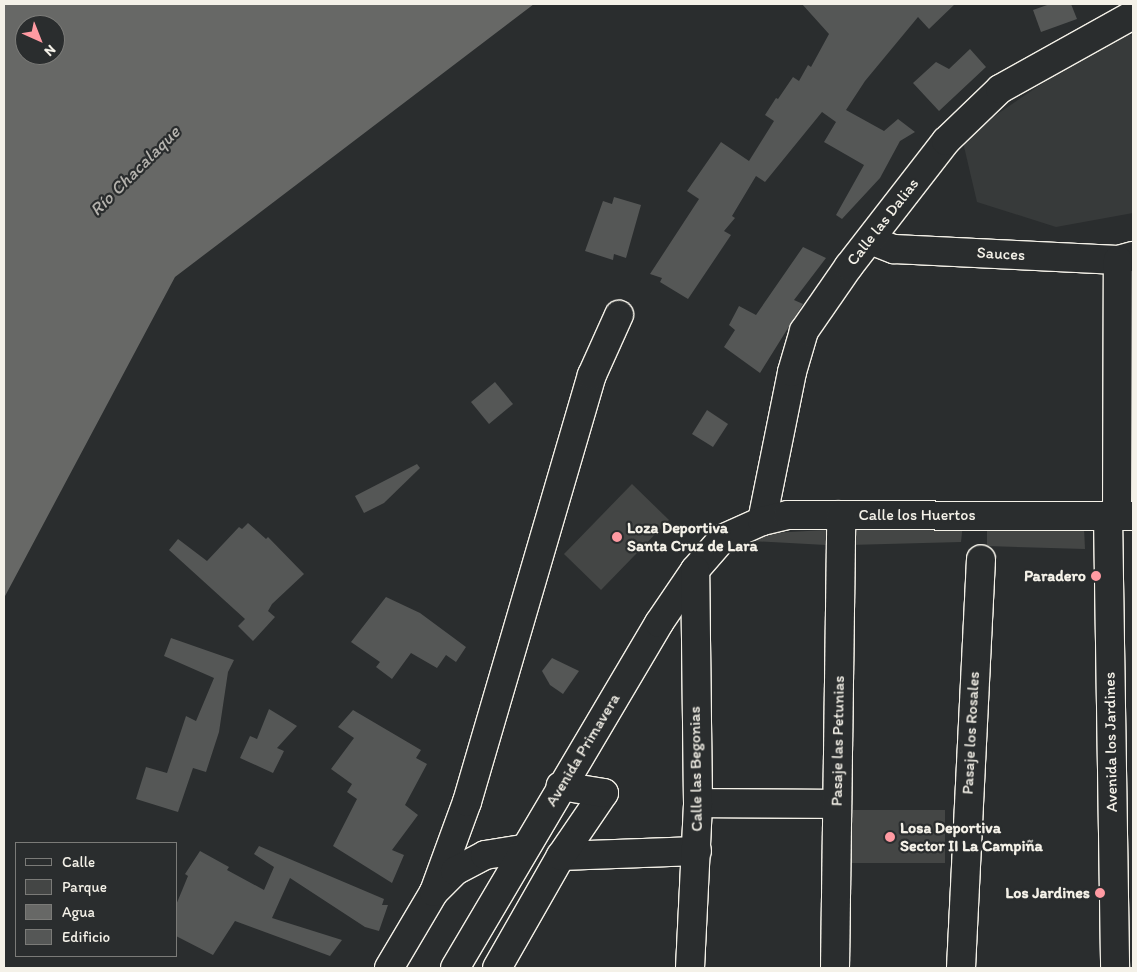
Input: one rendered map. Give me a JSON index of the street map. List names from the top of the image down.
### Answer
{
  "streets": {
    "street": [
      "Calle las Dalias",
      "Sauces",
      "Calle los Huertos",
      "Pasaje los Rosales",
      "Pasaje las Petunias",
      "Avenida los Jardines",
      "Avenida Primavera",
      "Calle las Begonias"
    ]
  },
  "crossings": [
    ["Calle las Dalias", "Sauces"],
    ["Calle las Dalias", "Calle los Huertos"],
    ["Sauces", "Avenida los Jardines"],
    ["Calle los Huertos", "Pasaje las Petunias"],
    ["Calle los Huertos", "Avenida los Jardines"],
    ["Calle los Huertos", "Avenida Primavera"],
    ["Avenida Primavera", "Calle las Begonias"]
  ],
  "water": ["Río Chacalaque"],
  "places": [
    "Loza Deportiva Santa Cruz de Lara",
    "Paradero",
    "Losa Deportiva Sector II La Campiña",
    "Los Jardines"
  ],
  "legend": [
    "Calle",
    "Parque",
    "Agua",
    "Edificio"
  ],
  "north": "bottom right"
}
